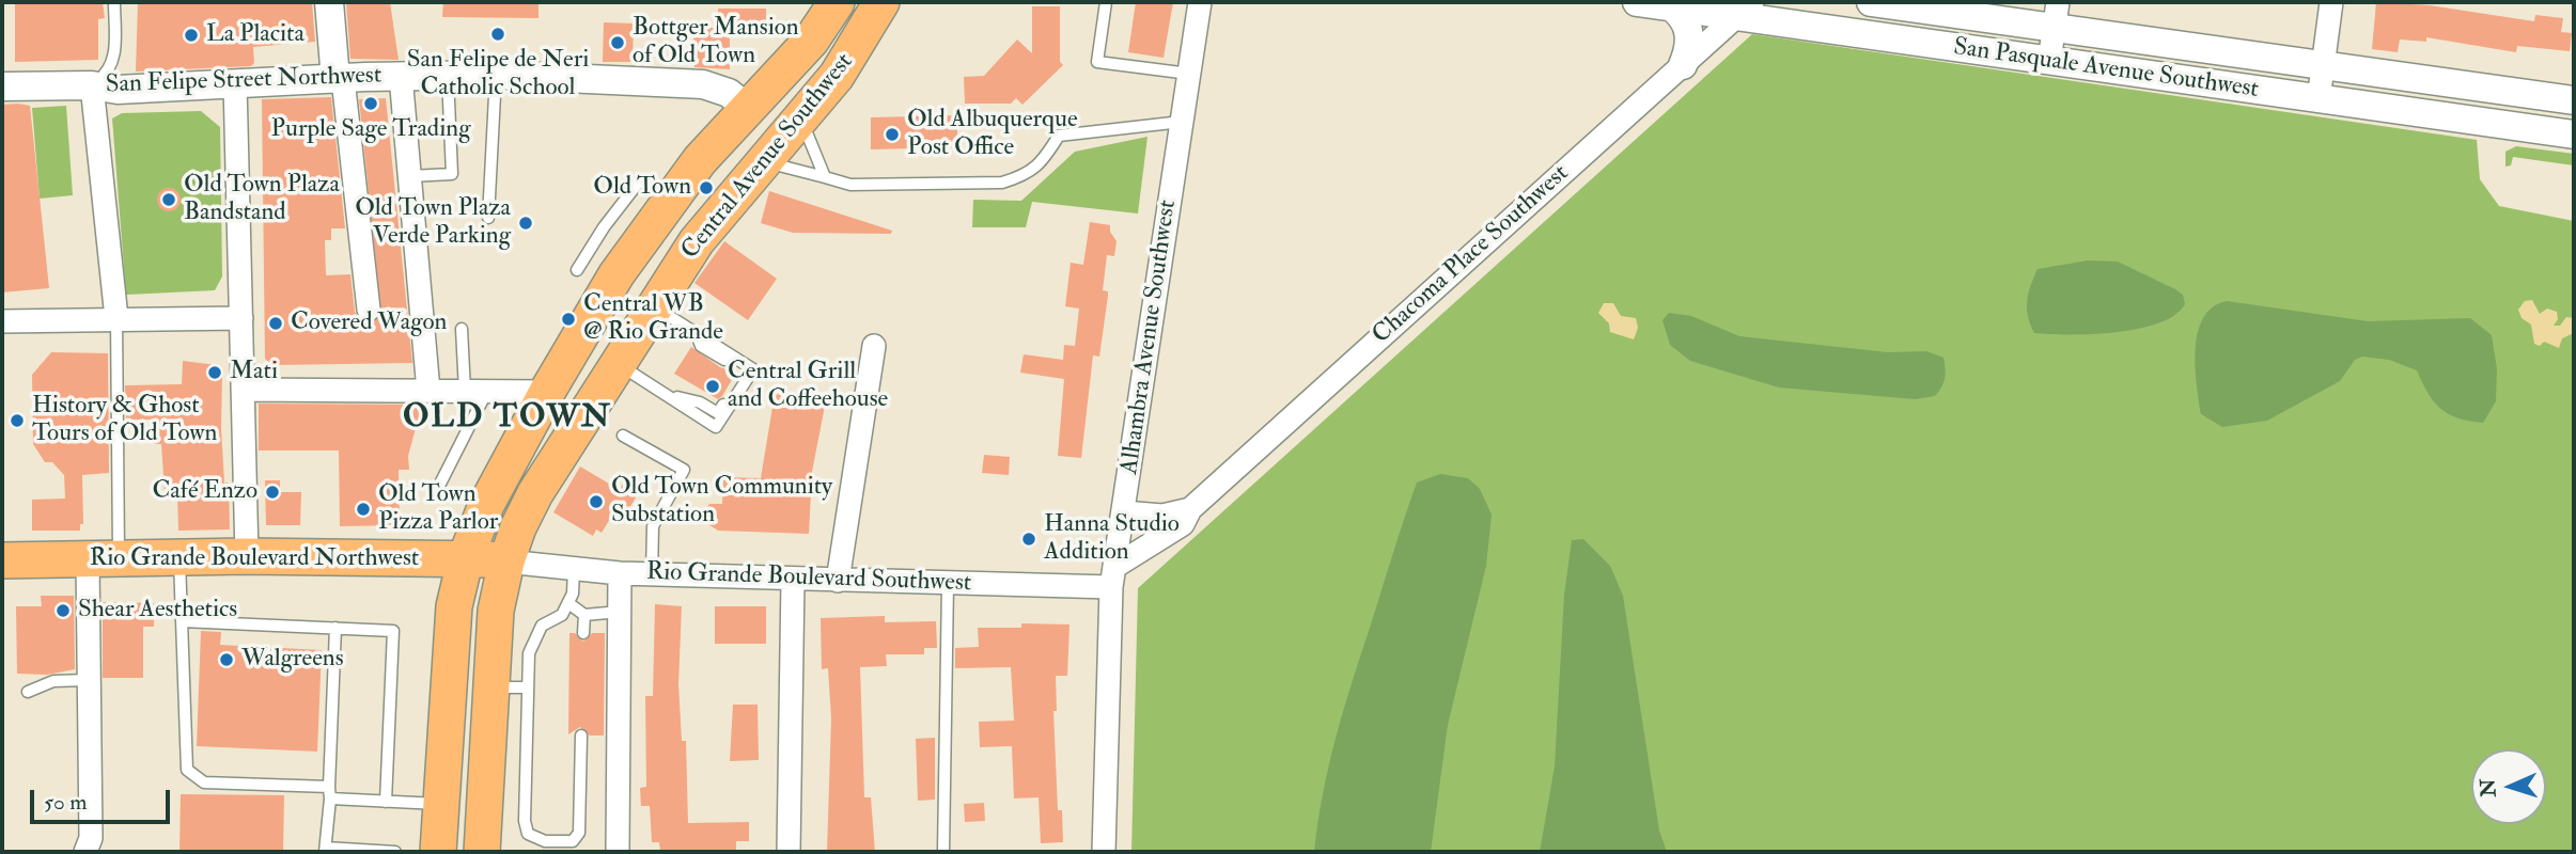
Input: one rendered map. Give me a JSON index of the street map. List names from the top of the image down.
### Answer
{
  "streets": {
    "main road": ["Central Avenue Southwest", "Rio Grande Boulevard Northwest"],
    "street": [
      "San Pasquale Avenue Southwest",
      "San Felipe Street Northwest",
      "Chacoma Place Southwest",
      "Alhambra Avenue Southwest",
      "Rio Grande Boulevard Southwest"
    ]
  },
  "crossings": [
    ["San Pasquale Avenue Southwest", "Chacoma Place Southwest"],
    ["Central Avenue Southwest", "Rio Grande Boulevard Northwest"],
    ["Central Avenue Southwest", "Rio Grande Boulevard Southwest"],
    ["Chacoma Place Southwest", "Alhambra Avenue Southwest"],
    ["Chacoma Place Southwest", "Rio Grande Boulevard Southwest"],
    ["Alhambra Avenue Southwest", "Rio Grande Boulevard Southwest"],
    ["Rio Grande Boulevard Northwest", "Rio Grande Boulevard Southwest"]
  ],
  "districts": ["OLD TOWN"],
  "places": [
    "San Felipe de Neri Catholic School",
    "La Placita",
    "Bottger Mansion of Old Town",
    "Purple Sage Trading",
    "Old Albuquerque Post Office",
    "Old Town",
    "Old Town Plaza Bandstand",
    "Old Town Plaza Verde Parking",
    "Central WB @ Rio Grande",
    "Covered Wagon",
    "Mati",
    "Central Grill and Coffeehouse",
    "History & Ghost Tours of Old Town",
    "Café Enzo",
    "Old Town Community Substation",
    "Old Town Pizza Parlor",
    "Hanna Studio Addition",
    "Shear Aesthetics",
    "Walgreens"
  ],
  "scale_bar": "50 m",
  "north": "left"
}
